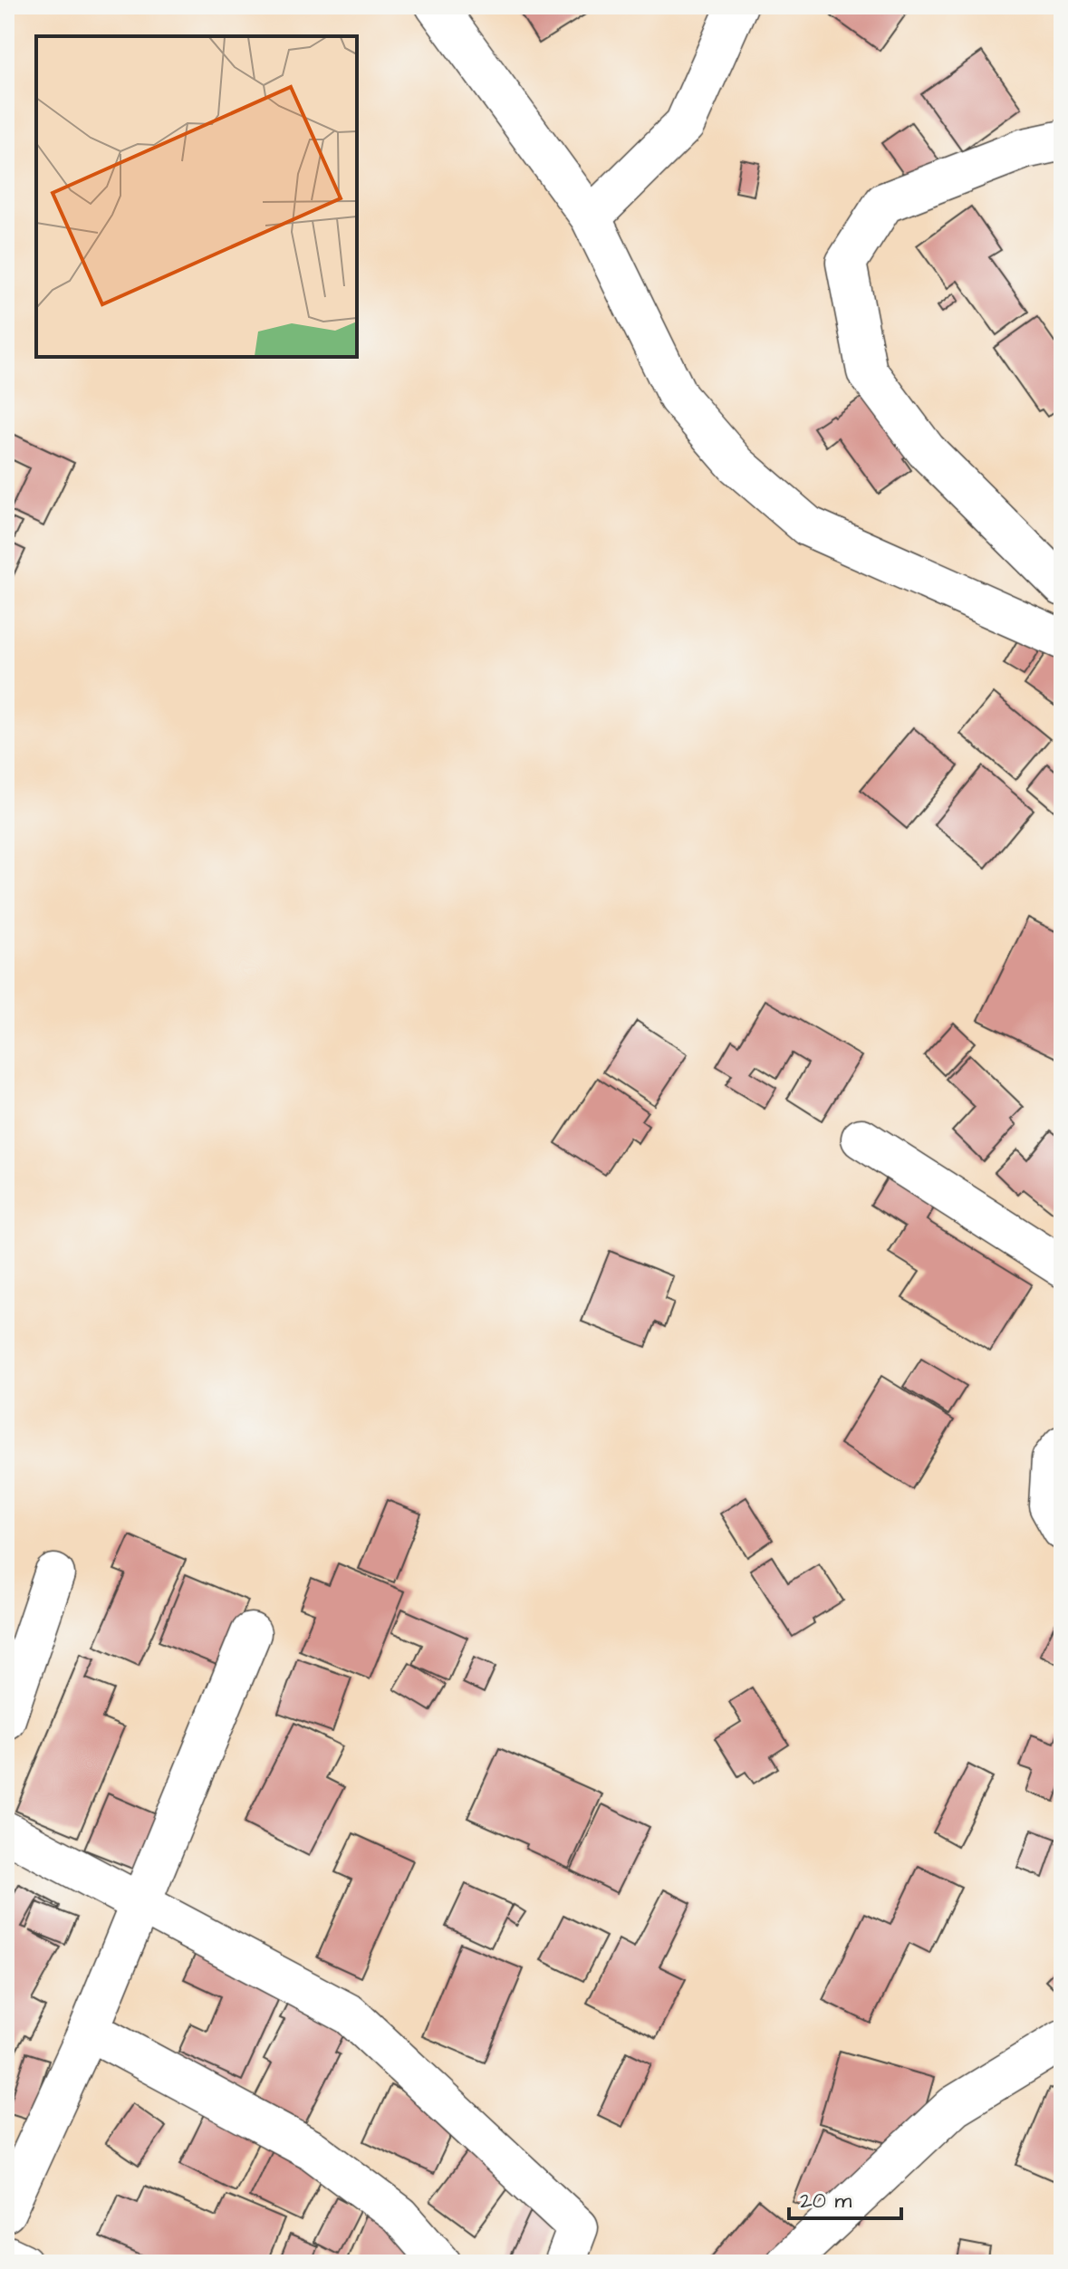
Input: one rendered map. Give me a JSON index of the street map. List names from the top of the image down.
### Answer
{
  "scale_bar": "20 m"
}
